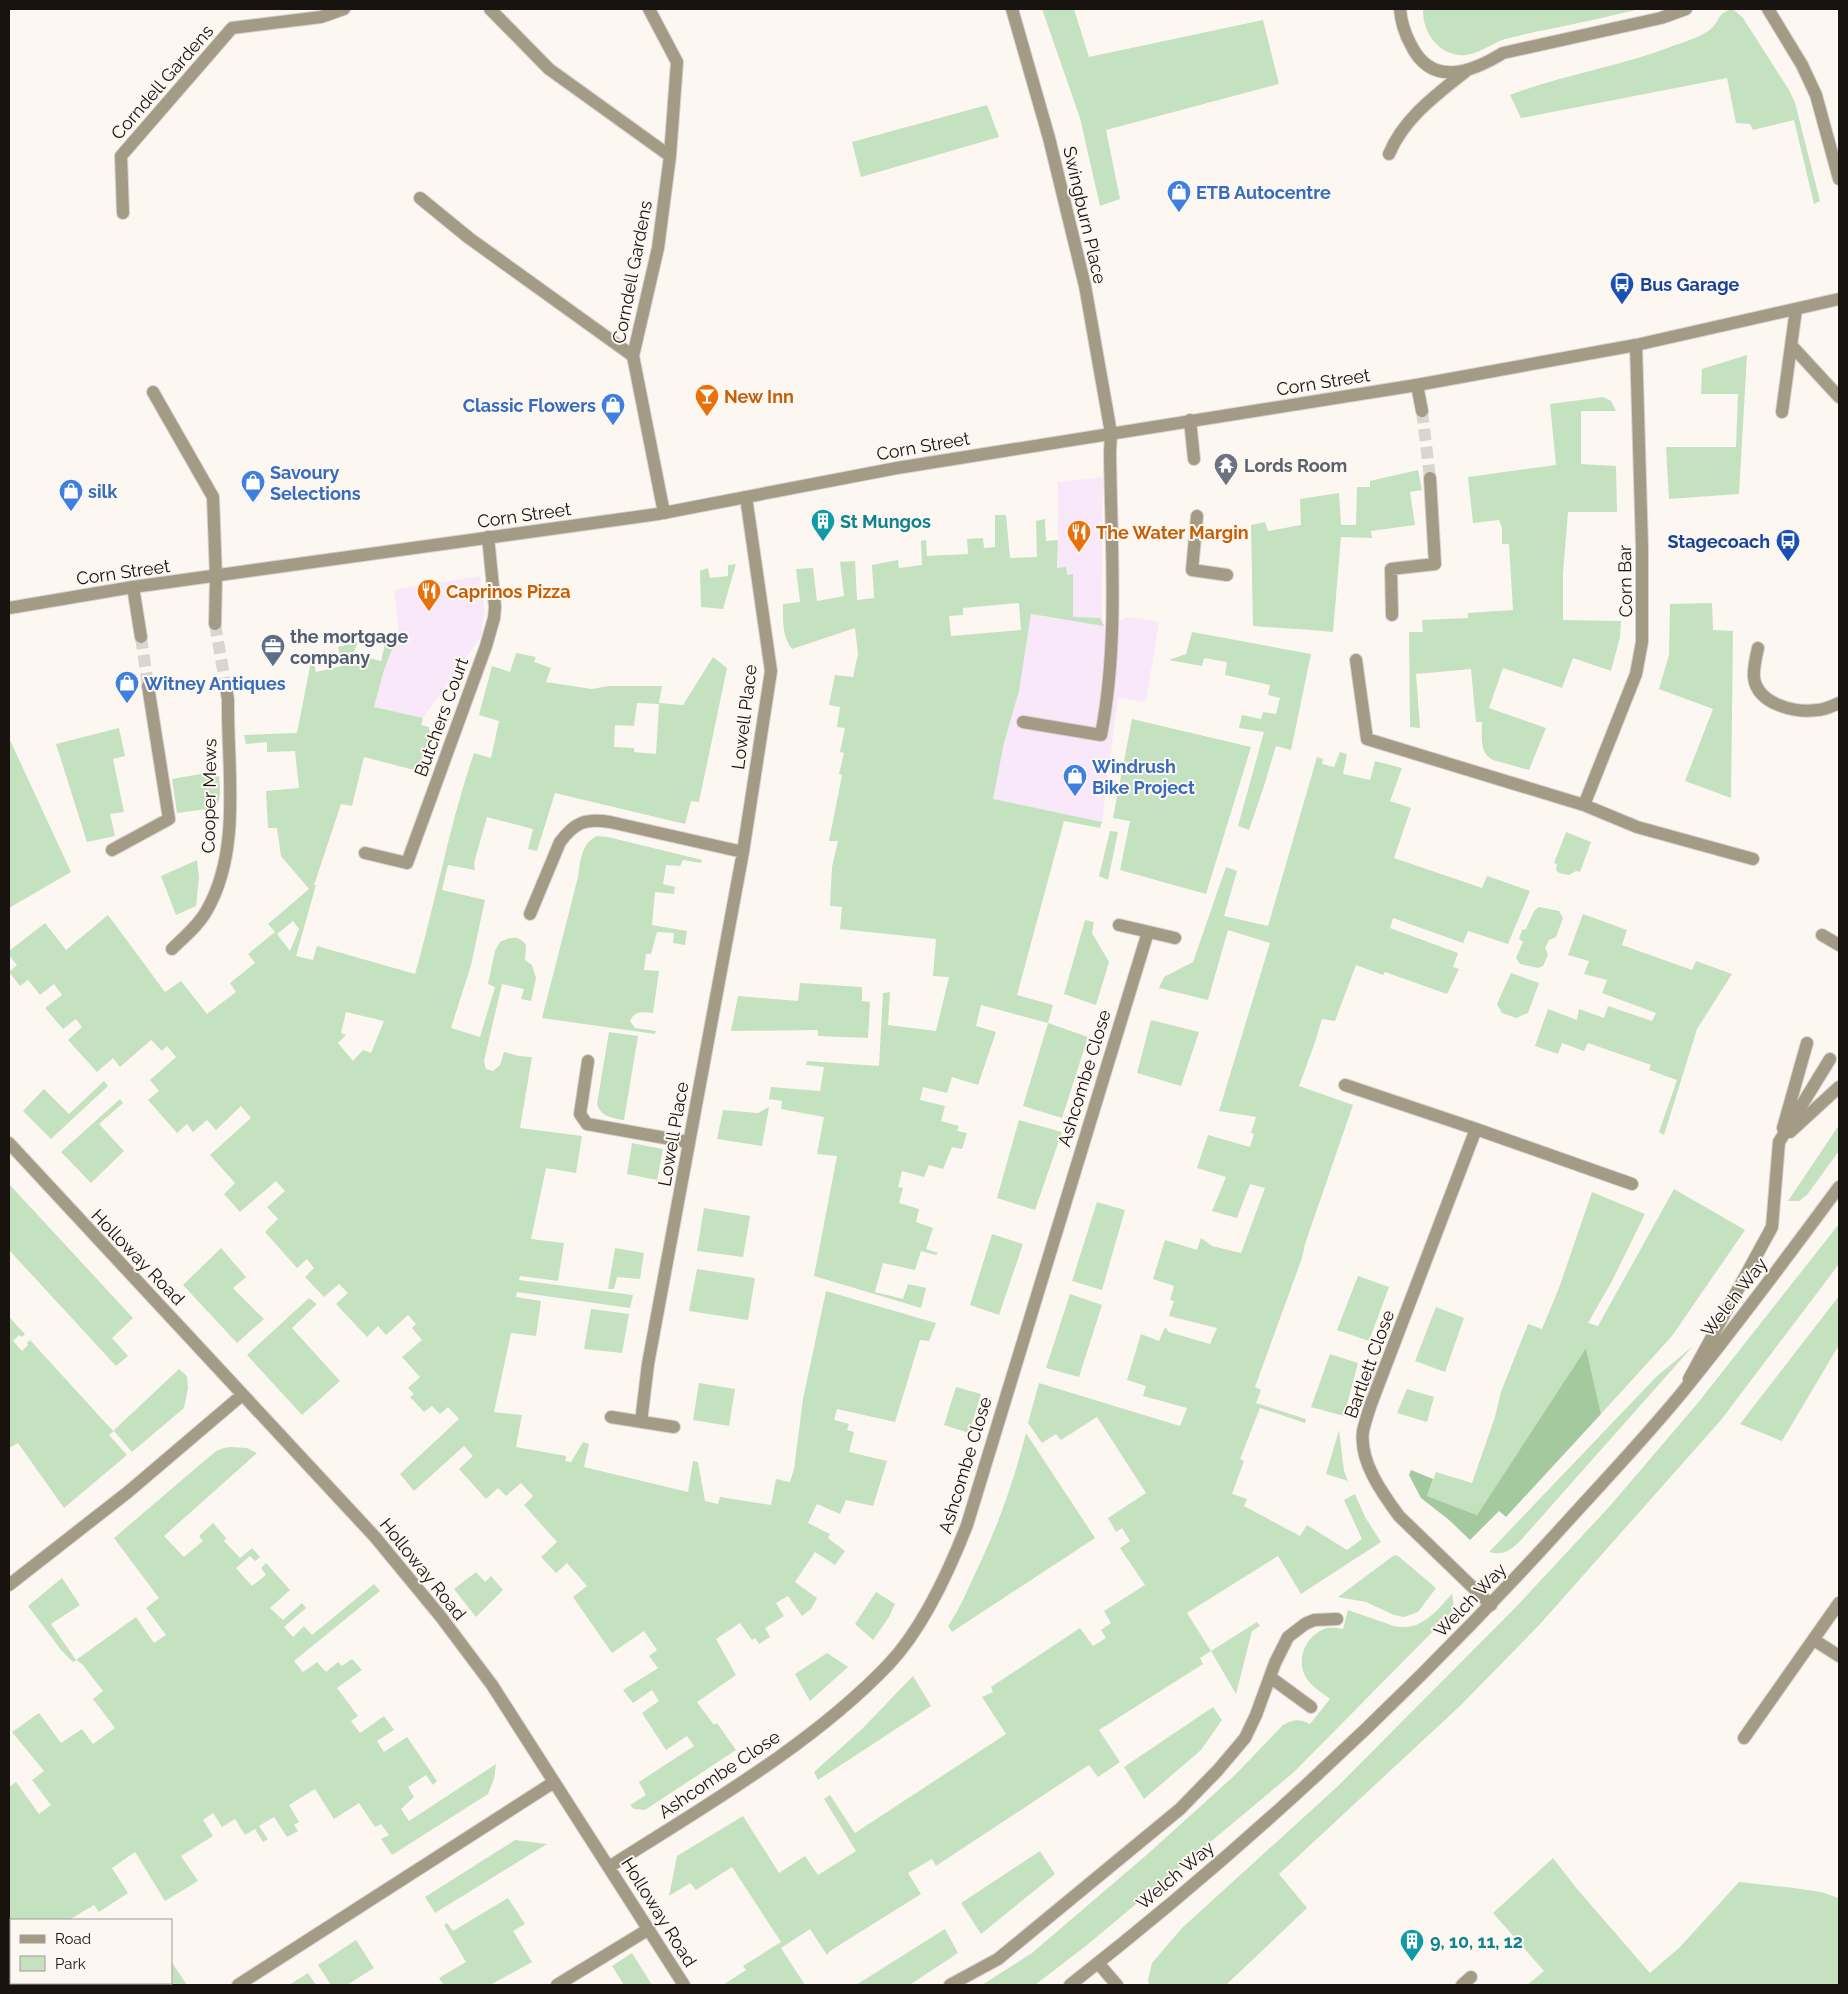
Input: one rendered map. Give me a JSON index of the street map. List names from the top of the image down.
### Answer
{
  "streets": {
    "street": [
      "Corndell Gardens",
      "Swingburn Place",
      "Corn Street",
      "Corn Bar",
      "Butchers Court",
      "Lowell Place",
      "Cooper Mews",
      "Ashcombe Close",
      "Holloway Road",
      "Welch Way",
      "Bartlett Close"
    ]
  },
  "crossings": [
    ["Corndell Gardens", "Corn Street"],
    ["Swingburn Place", "Corn Street"],
    ["Corn Street", "Corn Bar"],
    ["Corn Street", "Butchers Court"],
    ["Corn Street", "Lowell Place"],
    ["Ashcombe Close", "Holloway Road"],
    ["Welch Way", "Bartlett Close"]
  ],
  "places": {
    "shop": [
      "ETB Autocentre",
      "Classic Flowers",
      "Savoury Selections",
      "silk",
      "Witney Antiques",
      "Windrush Bike Project"
    ],
    "bus stop": ["Bus Garage", "Stagecoach"],
    "bar": ["New Inn"],
    "temple": ["Lords Room"],
    "building": ["St Mungos", "9, 10, 11, 12"],
    "restaurant": ["The Water Margin", "Caprinos Pizza"],
    "office": ["the mortgage company"]
  },
  "legend": ["Road", "Park"]
}
